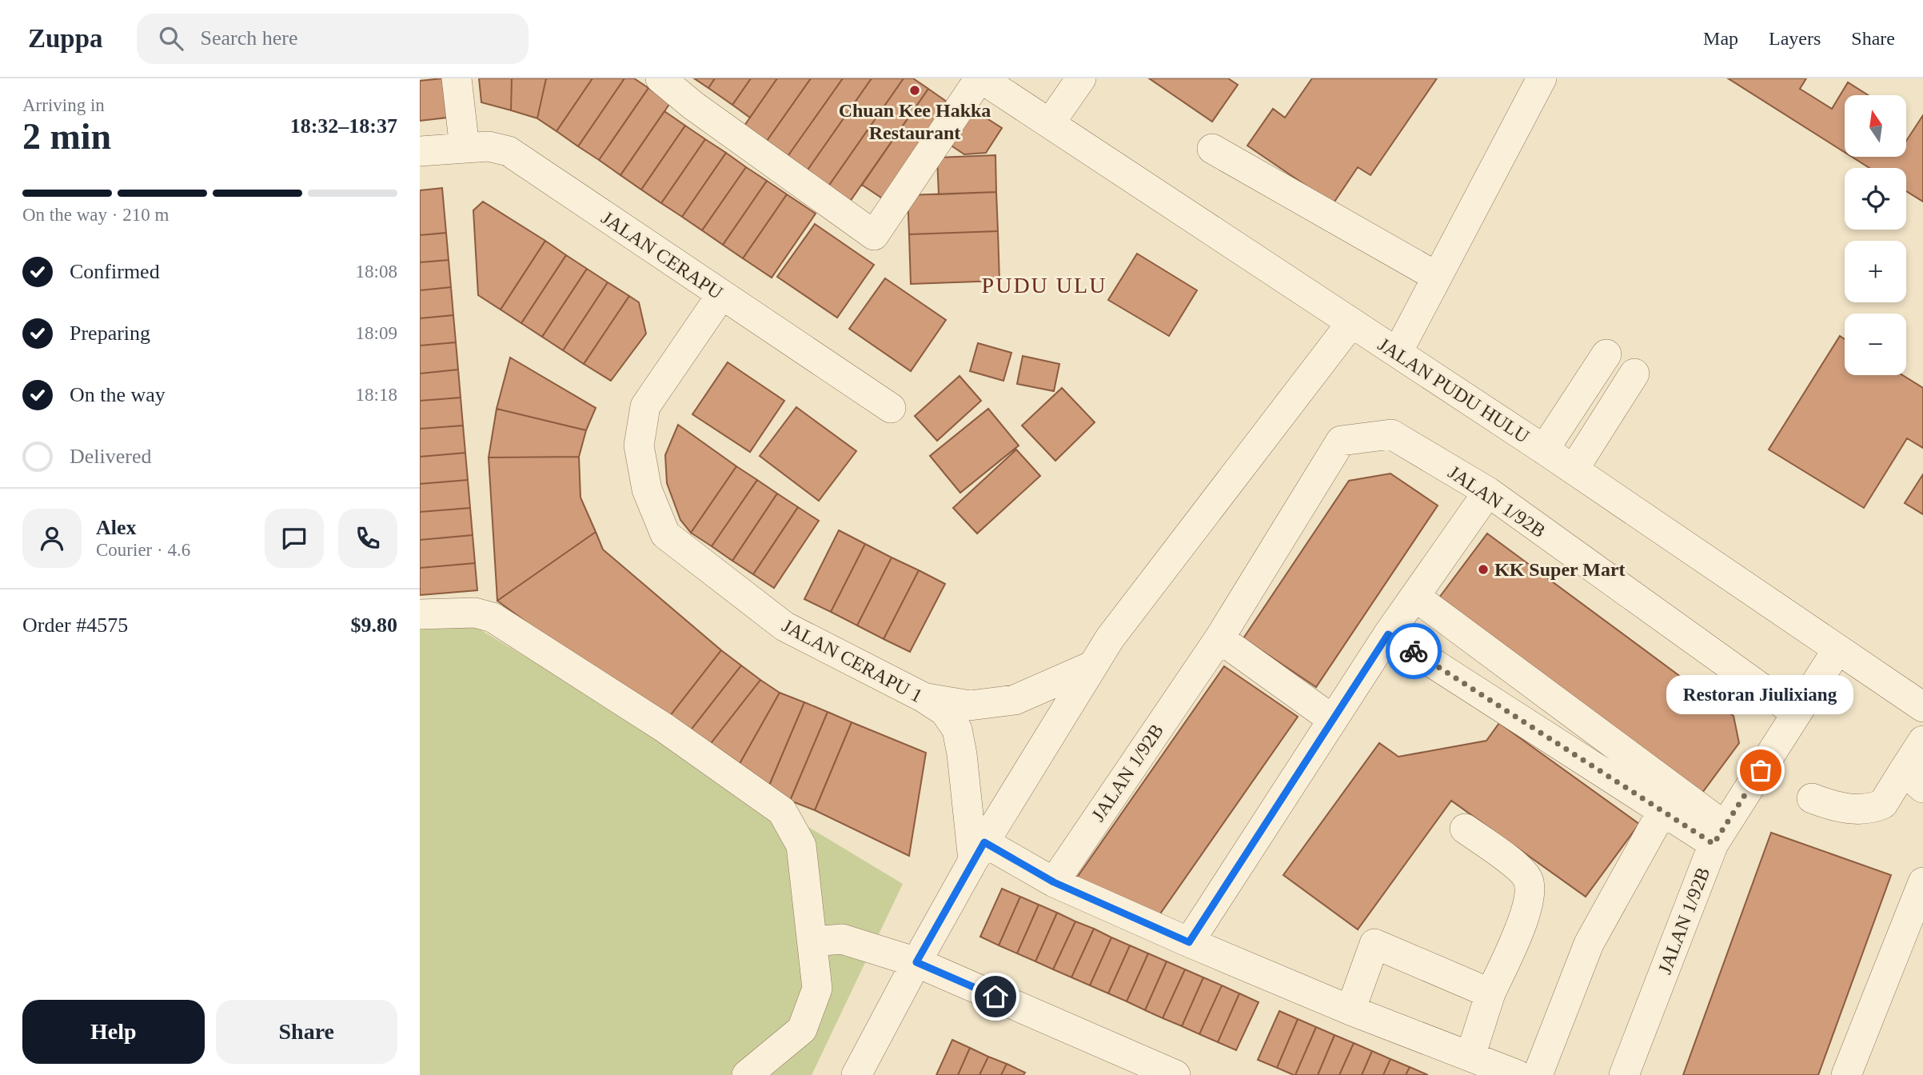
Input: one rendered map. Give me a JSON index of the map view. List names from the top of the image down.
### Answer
{
  "streets": {
    "street": [
      "JALAN CERAPU",
      "JALAN PUDU HULU",
      "JALAN 1/92B",
      "JALAN CERAPU 1"
    ]
  },
  "crossings": [
    ["JALAN CERAPU", "JALAN CERAPU 1"]
  ],
  "districts": ["PUDU ULU"],
  "places": ["Chuan Kee Hakka Restaurant", "KK Super Mart", "Restoran Jiulixiang"],
  "north": "top",
  "page": {
    "header": "Zuppa",
    "search": "Search here",
    "nav": ["Map", "Layers", "Share"],
    "heading": ["2 min", "Arriving in", "18:32–18:37"],
    "panel": [
      "Alex",
      "Courier · 4.6",
      "Order #4575",
      "$9.80"
    ],
    "map_buttons": ["+", "−"],
    "bar": "On the way · 210 m",
    "list": [
      ["Confirmed", "18:08"],
      ["Preparing", "18:09"],
      ["On the way", "18:18"],
      "Delivered"
    ],
    "bubble": "Restoran Jiulixiang",
    "buttons": ["Help", "Share"]
  }
}
